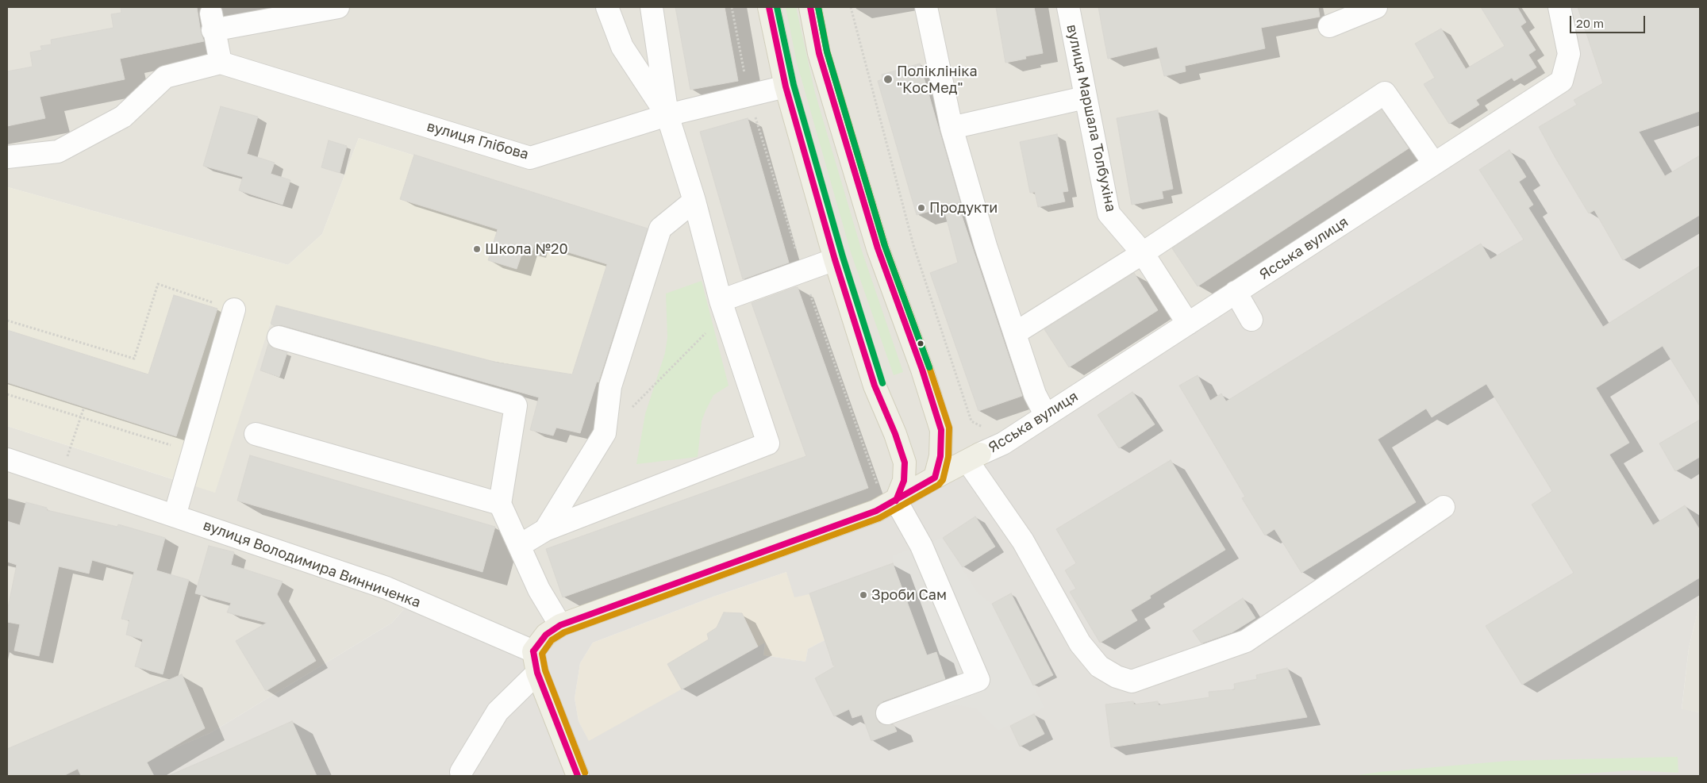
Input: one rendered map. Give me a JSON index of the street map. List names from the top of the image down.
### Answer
{
  "streets": {
    "street": [
      "вулиця Маршала Толбухіна",
      "вулиця Глібова",
      "Ясська вулиця",
      "вулиця Володимира Винниченка"
    ]
  },
  "crossings": [
    ["вулиця Маршала Толбухіна", "Ясська вулиця"]
  ],
  "places": [
    "Поліклініка \"КосМед\"",
    "Продукти",
    "Школа №20",
    "Зроби Сам"
  ],
  "lines": ["transit line 20"],
  "scale_bar": "20 m"
}
